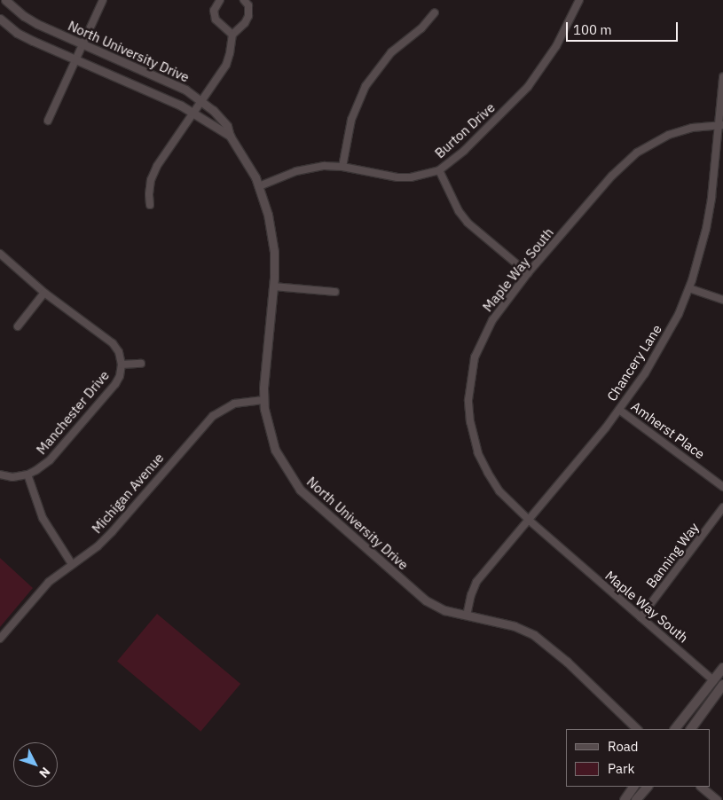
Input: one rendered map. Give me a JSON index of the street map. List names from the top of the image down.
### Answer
{
  "streets": {
    "street": [
      "North University Drive",
      "Burton Drive",
      "Maple Way South",
      "Chancery Lane",
      "Manchester Drive",
      "Amherst Place",
      "Michigan Avenue",
      "Banning Way"
    ]
  },
  "crossings": [
    ["North University Drive", "Burton Drive"],
    ["North University Drive", "Chancery Lane"],
    ["North University Drive", "Michigan Avenue"],
    ["Maple Way South", "Chancery Lane"],
    ["Maple Way South", "Banning Way"],
    ["Chancery Lane", "Amherst Place"]
  ],
  "legend": ["Road", "Park"],
  "scale_bar": "100 m",
  "north": "bottom right"
}
